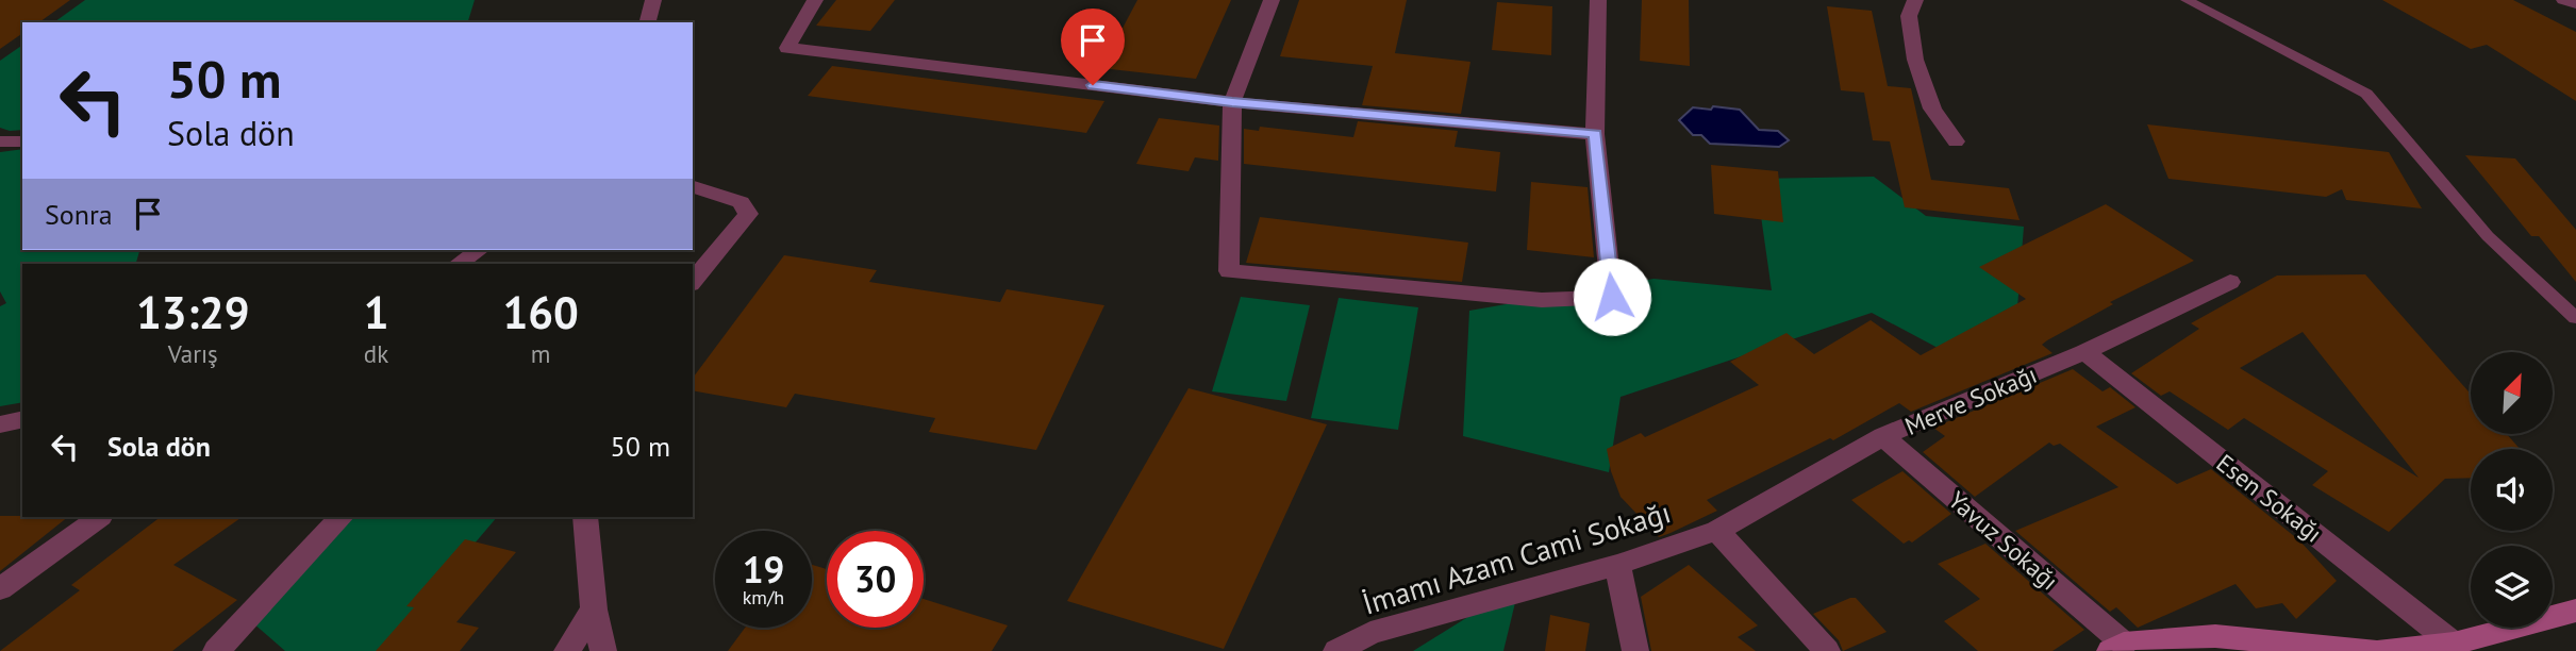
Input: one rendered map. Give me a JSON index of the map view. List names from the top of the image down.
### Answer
{
  "streets": {
    "street": [
      "Merve Sokağı",
      "Esen Sokağı",
      "Yavuz Sokağı",
      "İmamı Azam Cami Sokağı"
    ]
  },
  "crossings": [
    ["Merve Sokağı", "Esen Sokağı"],
    ["Merve Sokağı", "Yavuz Sokağı"],
    ["Merve Sokağı", "İmamı Azam Cami Sokağı"]
  ],
  "north": "top right",
  "page": {
    "turn": ["50 m", "Sola dön"],
    "then": "Sonra",
    "eta": [
      "13:29",
      "Varış",
      "1",
      "dk",
      "160",
      "m"
    ],
    "list": [
      {
        "name": "Sola dön",
        "value": "50 m"
      }
    ],
    "speed": "19 km/h",
    "limit": "30"
  }
}
